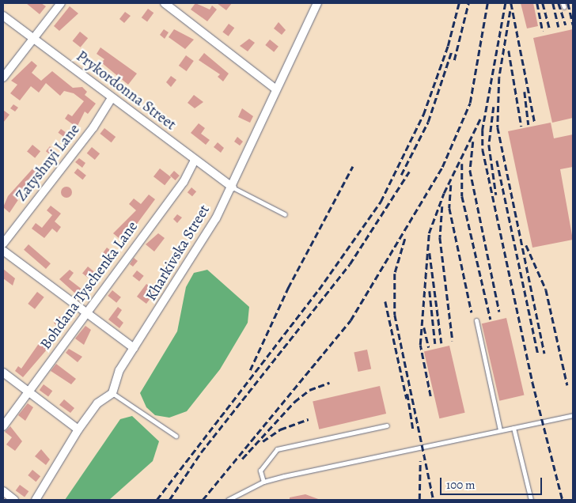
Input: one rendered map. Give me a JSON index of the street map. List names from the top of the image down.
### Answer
{
  "streets": {
    "street": [
      "Prykordonna Street",
      "Zatyshnyi Lane",
      "Kharkivska Street",
      "Bohdana Tyschenka Lane"
    ]
  },
  "crossings": [
    ["Prykordonna Street", "Zatyshnyi Lane"],
    ["Prykordonna Street", "Kharkivska Street"],
    ["Prykordonna Street", "Bohdana Tyschenka Lane"]
  ],
  "scale_bar": "100 m"
}
